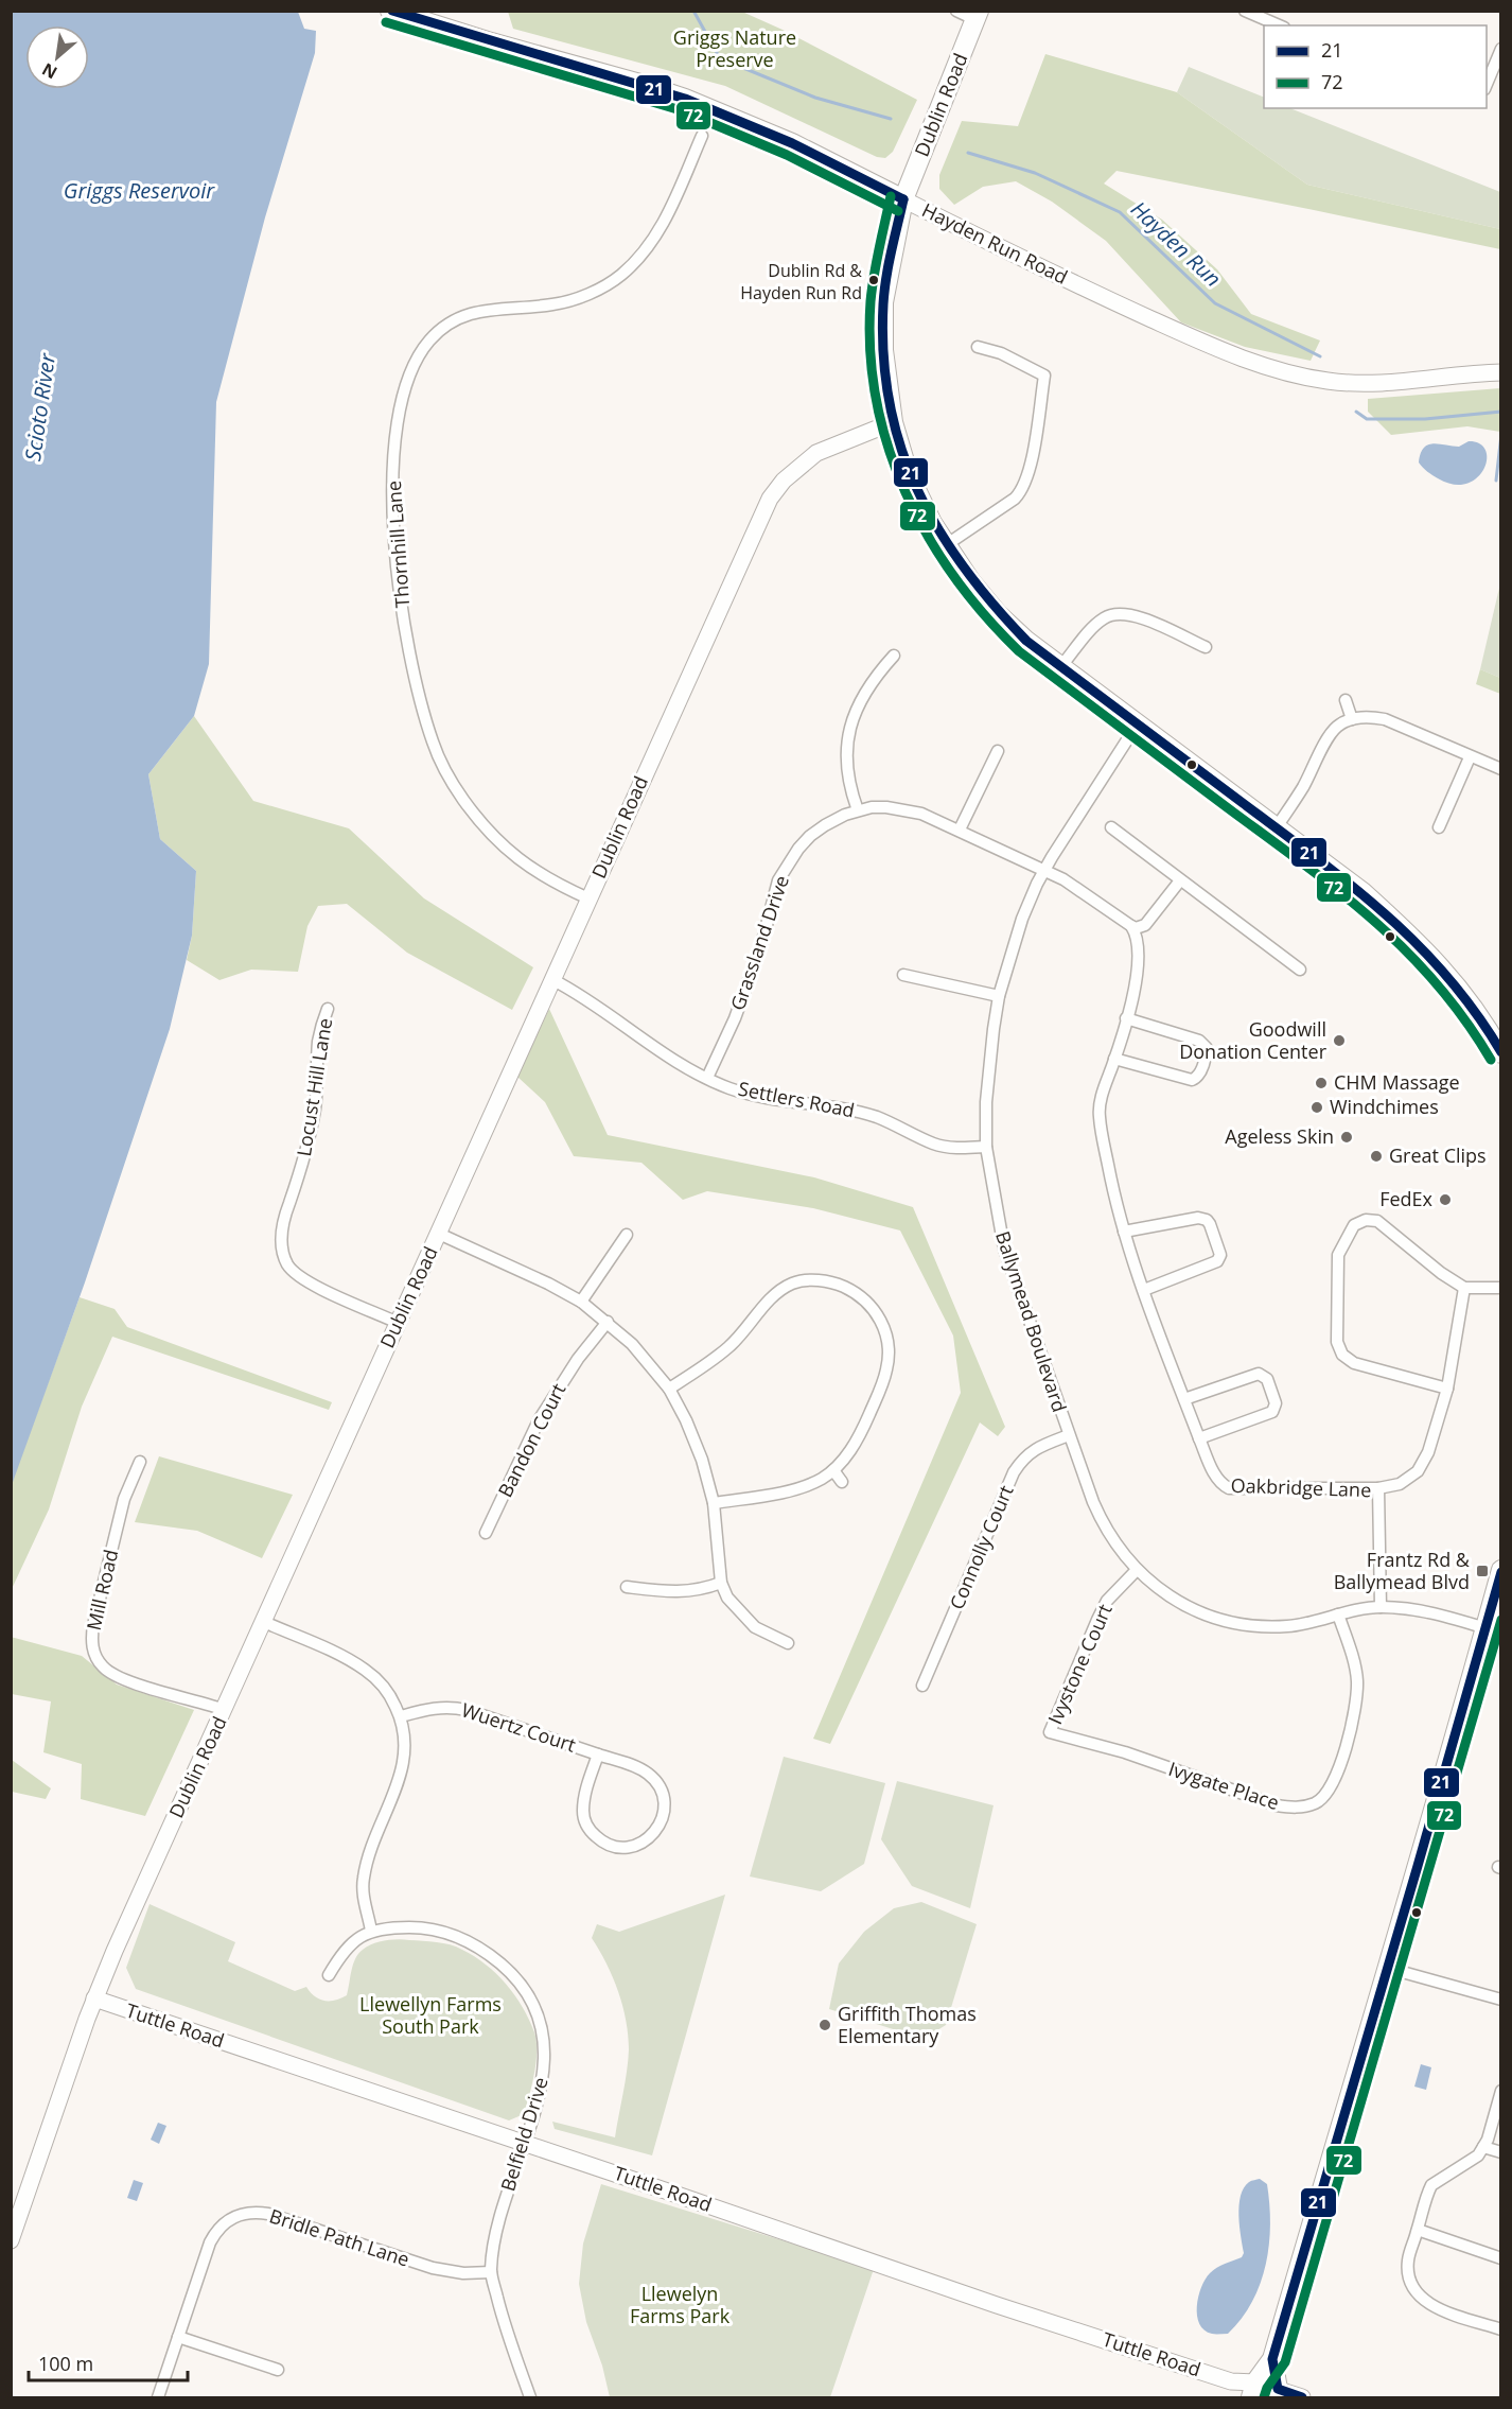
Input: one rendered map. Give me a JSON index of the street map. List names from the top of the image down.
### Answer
{
  "streets": {
    "main road": ["Dublin Road", "Hayden Run Road", "Tuttle Road"],
    "street": [
      "Thornhill Lane",
      "Grassland Drive",
      "Locust Hill Lane",
      "Settlers Road",
      "Ballymead Boulevard",
      "Bandon Court",
      "Oakbridge Lane",
      "Connolly Court",
      "Mill Road",
      "Ivystone Court",
      "Wuertz Court",
      "Ivygate Place",
      "Belfield Drive",
      "Bridle Path Lane"
    ]
  },
  "crossings": [
    ["Dublin Road", "Hayden Run Road"],
    ["Dublin Road", "Thornhill Lane"],
    ["Dublin Road", "Locust Hill Lane"],
    ["Dublin Road", "Settlers Road"],
    ["Dublin Road", "Ballymead Boulevard"],
    ["Dublin Road", "Mill Road"],
    ["Dublin Road", "Tuttle Road"],
    ["Grassland Drive", "Settlers Road"],
    ["Grassland Drive", "Ballymead Boulevard"],
    ["Settlers Road", "Ballymead Boulevard"],
    ["Ballymead Boulevard", "Oakbridge Lane"],
    ["Ballymead Boulevard", "Connolly Court"],
    ["Ballymead Boulevard", "Ivystone Court"],
    ["Ballymead Boulevard", "Ivygate Place"],
    ["Ivystone Court", "Ivygate Place"],
    ["Tuttle Road", "Belfield Drive"],
    ["Belfield Drive", "Bridle Path Lane"]
  ],
  "water": ["Griggs Reservoir", "Hayden Run", "Scioto River"],
  "parks": ["Griggs Nature Preserve", "Llewellyn Farms South Park", "Llewelyn Farms Park"],
  "places": {
    "other": [
      "Dublin Rd & Hayden Run Rd",
      "Goodwill Donation Center",
      "CHM Massage",
      "Windchimes",
      "Ageless Skin",
      "Great Clips",
      "FedEx",
      "Griffith Thomas Elementary"
    ],
    "transit": ["Frantz Rd & Ballymead Blvd"]
  },
  "lines": ["transit line 21", "transit line 72"],
  "legend": ["21", "72"],
  "scale_bar": "100 m",
  "north": "bottom left"
}
